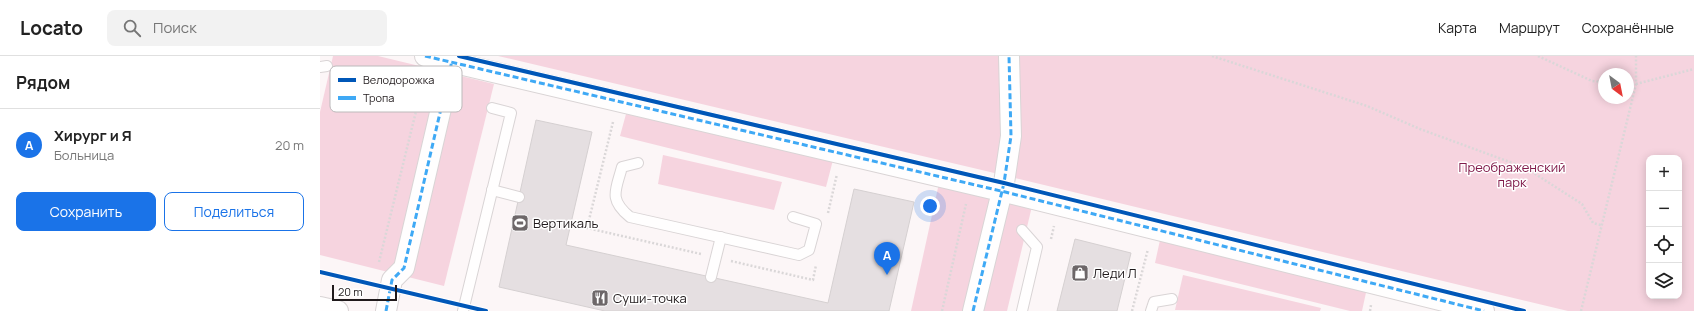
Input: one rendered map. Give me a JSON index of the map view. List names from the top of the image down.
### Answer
{
  "parks": ["Преображенский парк"],
  "places": {
    "sports": ["Вертикаль"],
    "shop": ["Леди Л"],
    "restaurant": ["Суши-точка"]
  },
  "legend": ["Велодорожка", "Тропа"],
  "scale_bar": "20 m",
  "north": "bottom right",
  "page": {
    "header": "Locato",
    "search": "Поиск",
    "nav": ["Карта", "Маршрут", "Сохранённые"],
    "heading": "Рядом",
    "list": [
      {
        "mark": "A",
        "name": "Хирург и Я",
        "note": "Больница",
        "value": "20 m"
      }
    ],
    "map_buttons": ["+", "−"],
    "buttons": ["Сохранить", "Поделиться"],
    "pins": "A",
    "scale": "20 m"
  }
}
